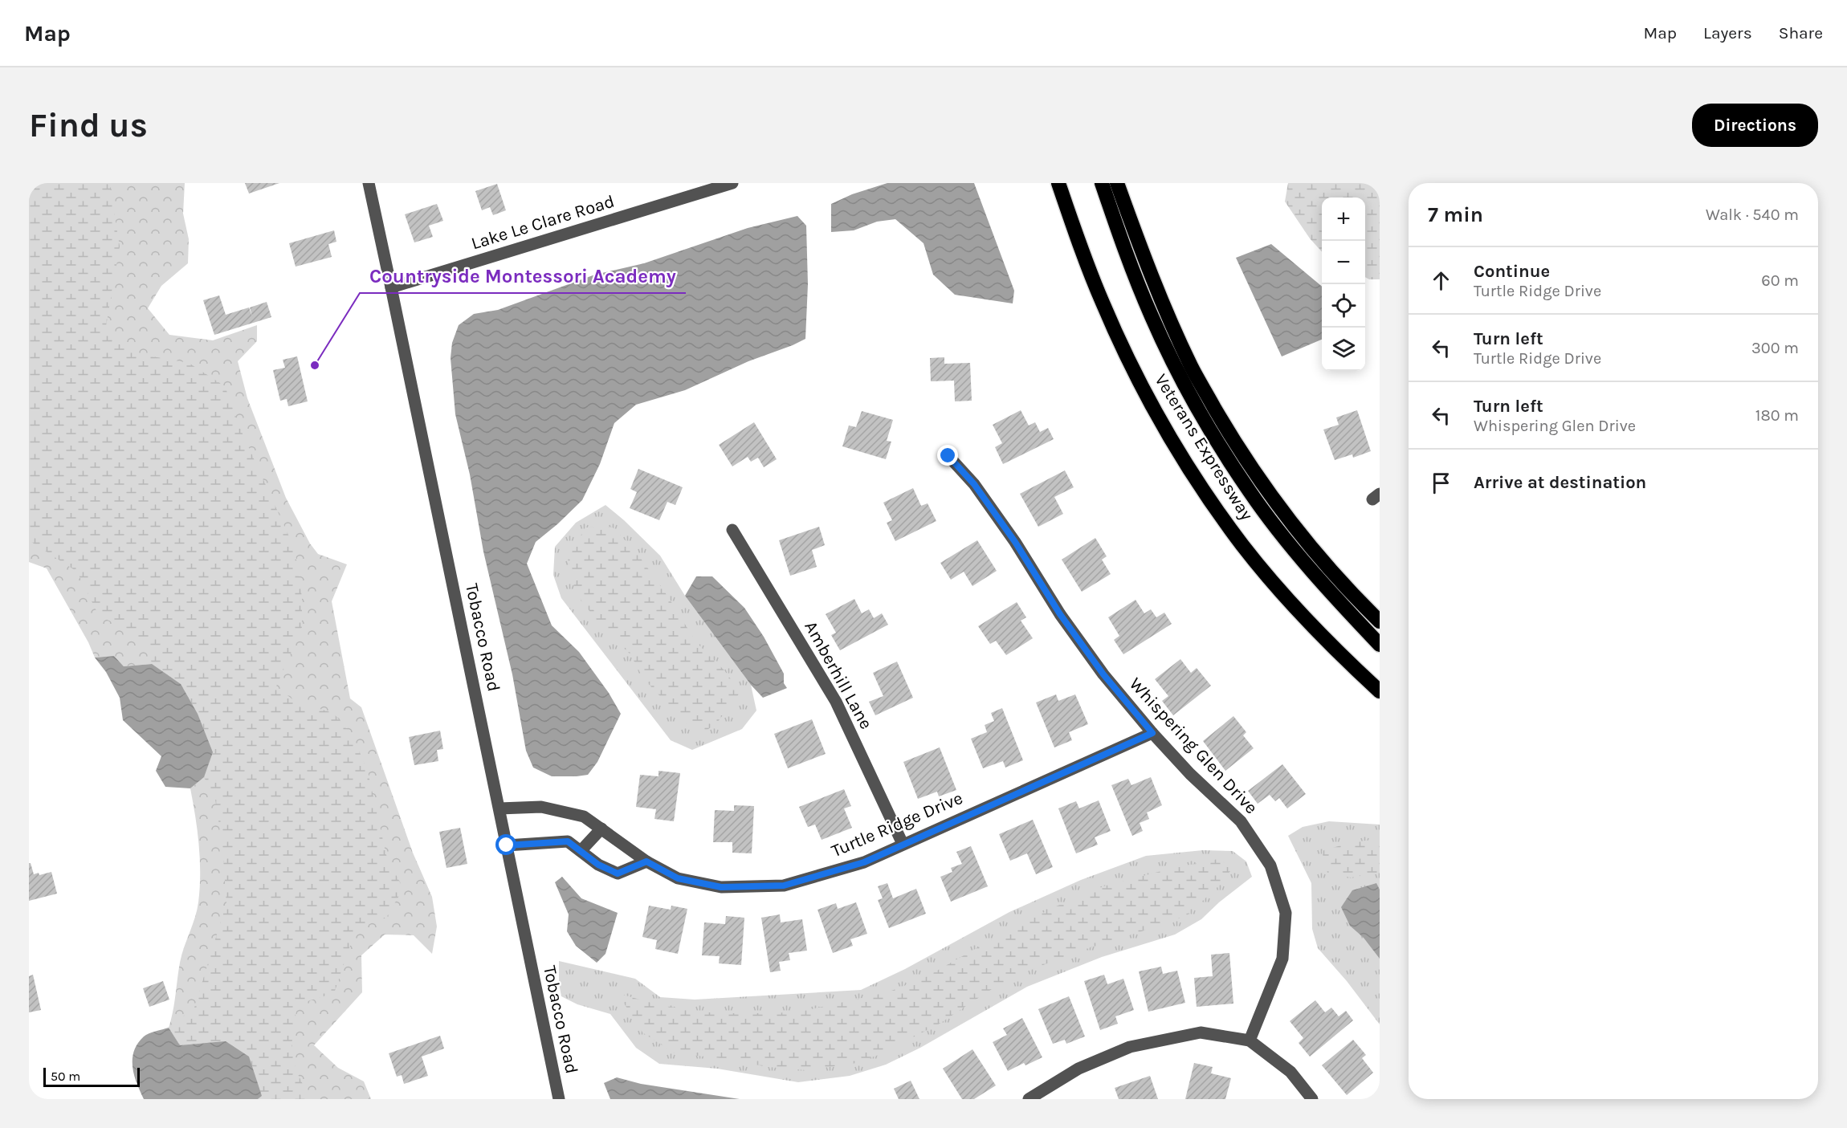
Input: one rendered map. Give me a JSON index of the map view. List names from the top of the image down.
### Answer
{
  "streets": {
    "highway": ["Veterans Expressway"],
    "street": [
      "Lake Le Clare Road",
      "Tobacco Road",
      "Amberhill Lane",
      "Whispering Glen Drive",
      "Turtle Ridge Drive"
    ]
  },
  "crossings": [
    ["Lake Le Clare Road", "Tobacco Road"],
    ["Tobacco Road", "Turtle Ridge Drive"],
    ["Amberhill Lane", "Turtle Ridge Drive"],
    ["Whispering Glen Drive", "Turtle Ridge Drive"]
  ],
  "places": ["Countryside Montessori Academy"],
  "scale_bar": "50 m",
  "page": {
    "header": "Map",
    "nav": ["Map", "Layers", "Share"],
    "buttons": "Directions",
    "title": "Find us",
    "heading": ["7 min", "Walk · 540 m"],
    "map_buttons": ["+", "−"],
    "list": [
      ["Continue", "Turtle Ridge Drive", "60 m"],
      ["Turn left", "Turtle Ridge Drive", "300 m"],
      ["Turn left", "Whispering Glen Drive", "180 m"],
      "Arrive at destination"
    ],
    "scale": "50 m"
  }
}
